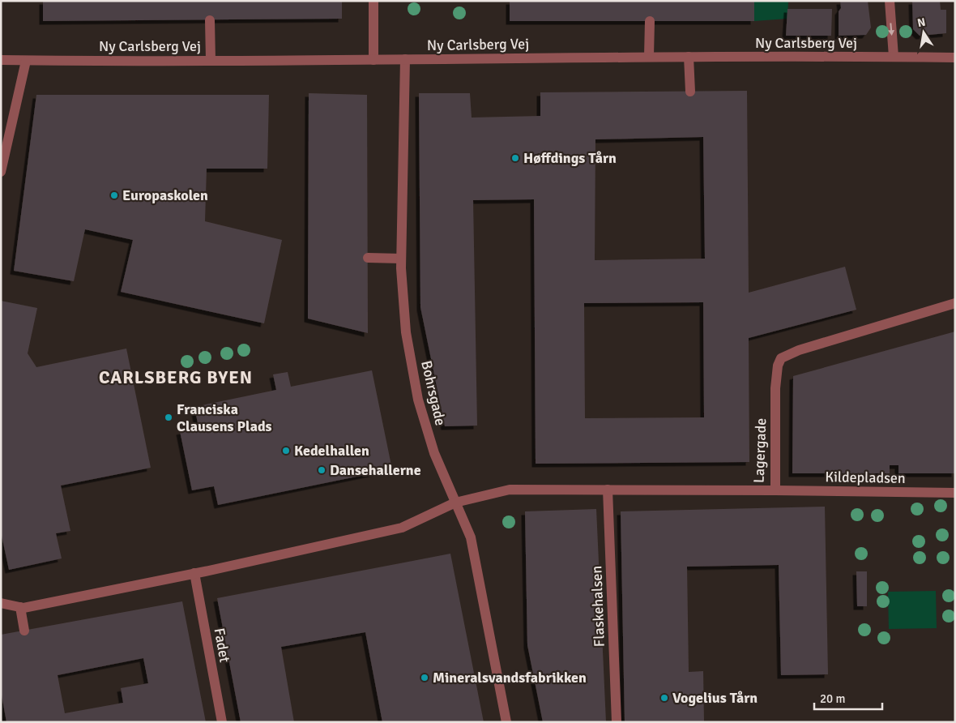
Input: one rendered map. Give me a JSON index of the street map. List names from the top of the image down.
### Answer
{
  "streets": {
    "street": [
      "Ny Carlsberg Vej",
      "Bohrsgade",
      "Lagergade",
      "Kildepladsen",
      "Flaskehalsen",
      "Fadet"
    ]
  },
  "crossings": [
    ["Ny Carlsberg Vej", "Bohrsgade"],
    ["Bohrsgade", "Lagergade"],
    ["Lagergade", "Kildepladsen"],
    ["Lagergade", "Flaskehalsen"]
  ],
  "districts": ["CARLSBERG BYEN"],
  "places": [
    "Høffdings Tårn",
    "Europaskolen",
    "Franciska Clausens Plads",
    "Kedelhallen",
    "Dansehallerne",
    "Mineralsvandsfabrikken",
    "Vogelius Tårn"
  ],
  "scale_bar": "20 m",
  "north": "top"
}
